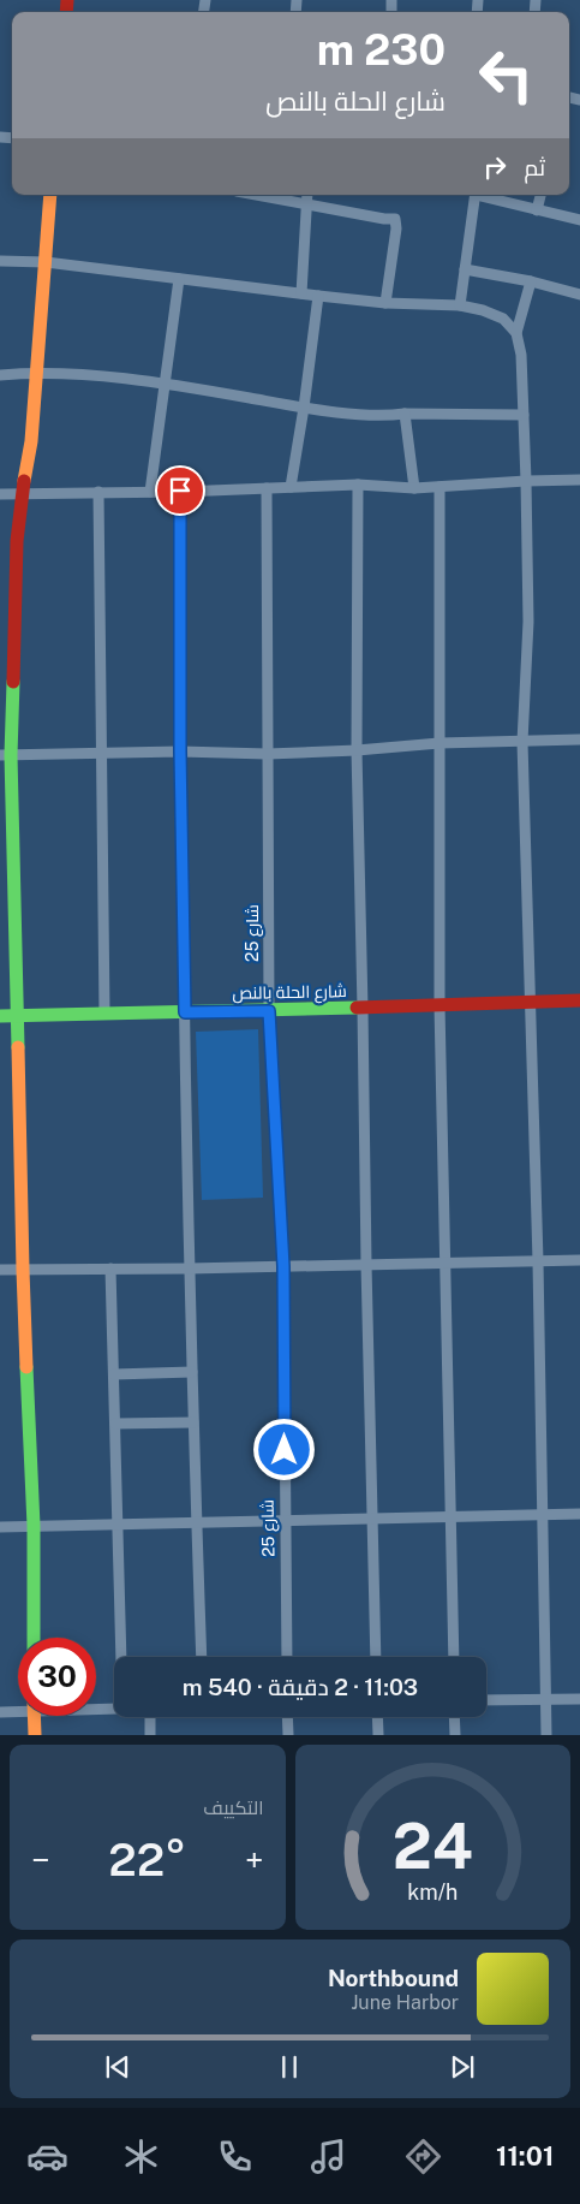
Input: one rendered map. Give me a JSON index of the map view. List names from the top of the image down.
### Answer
{
  "streets": {
    "street": ["شارع 25", "شارع الحلة بالنص"]
  },
  "crossings": [
    ["شارع 25", "شارع الحلة بالنص"]
  ],
  "page": {
    "turn": ["230 m", "شارع الحلة بالنص"],
    "then": "ثم",
    "limit": "30",
    "trip": "11:03 · 2 دقيقة · 540 m",
    "tile": "التكييف",
    "heat": ["−", "22°", "+"],
    "song": ["Northbound", "June Harbor"],
    "tabs": "11:01",
    "gauge": ["24", "km/h"]
  }
}
